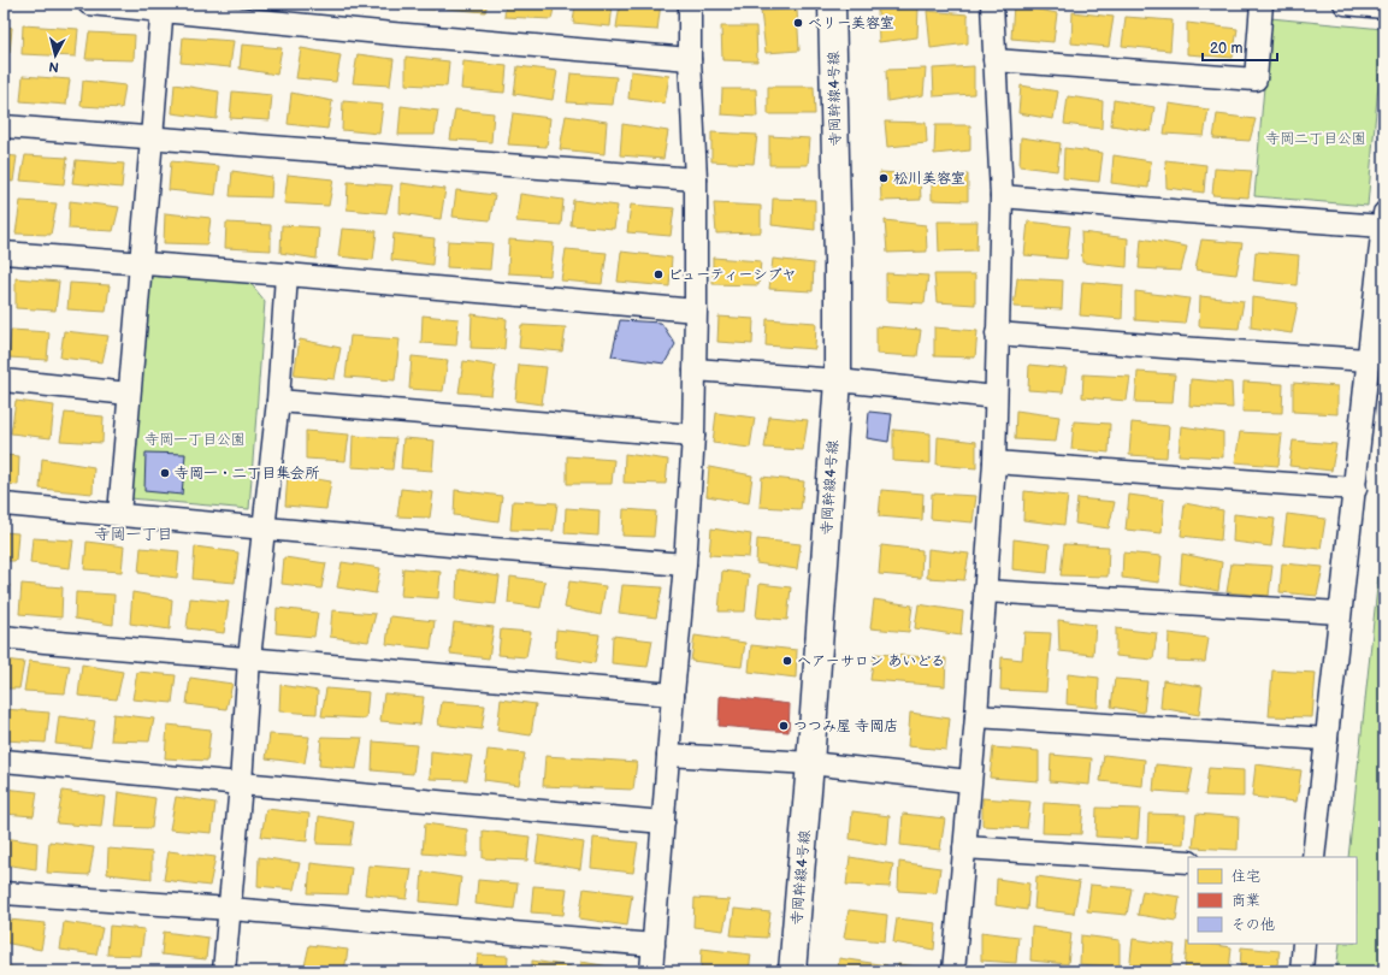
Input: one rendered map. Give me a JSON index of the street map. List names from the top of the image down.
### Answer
{
  "streets": {
    "street": ["寺岡幹線4号線"]
  },
  "districts": ["寺岡一丁目"],
  "parks": ["寺岡二丁目公園", "寺岡一丁目公園"],
  "places": [
    "ベリー美容室",
    "松川美容室",
    "ビューティーシブヤ",
    "寺岡一・二丁目集会所",
    "ヘアーサロン あいどる",
    "つつみ屋 寺岡店"
  ],
  "legend": ["住宅", "商業", "その他"],
  "scale_bar": "20 m",
  "north": "bottom"
}
